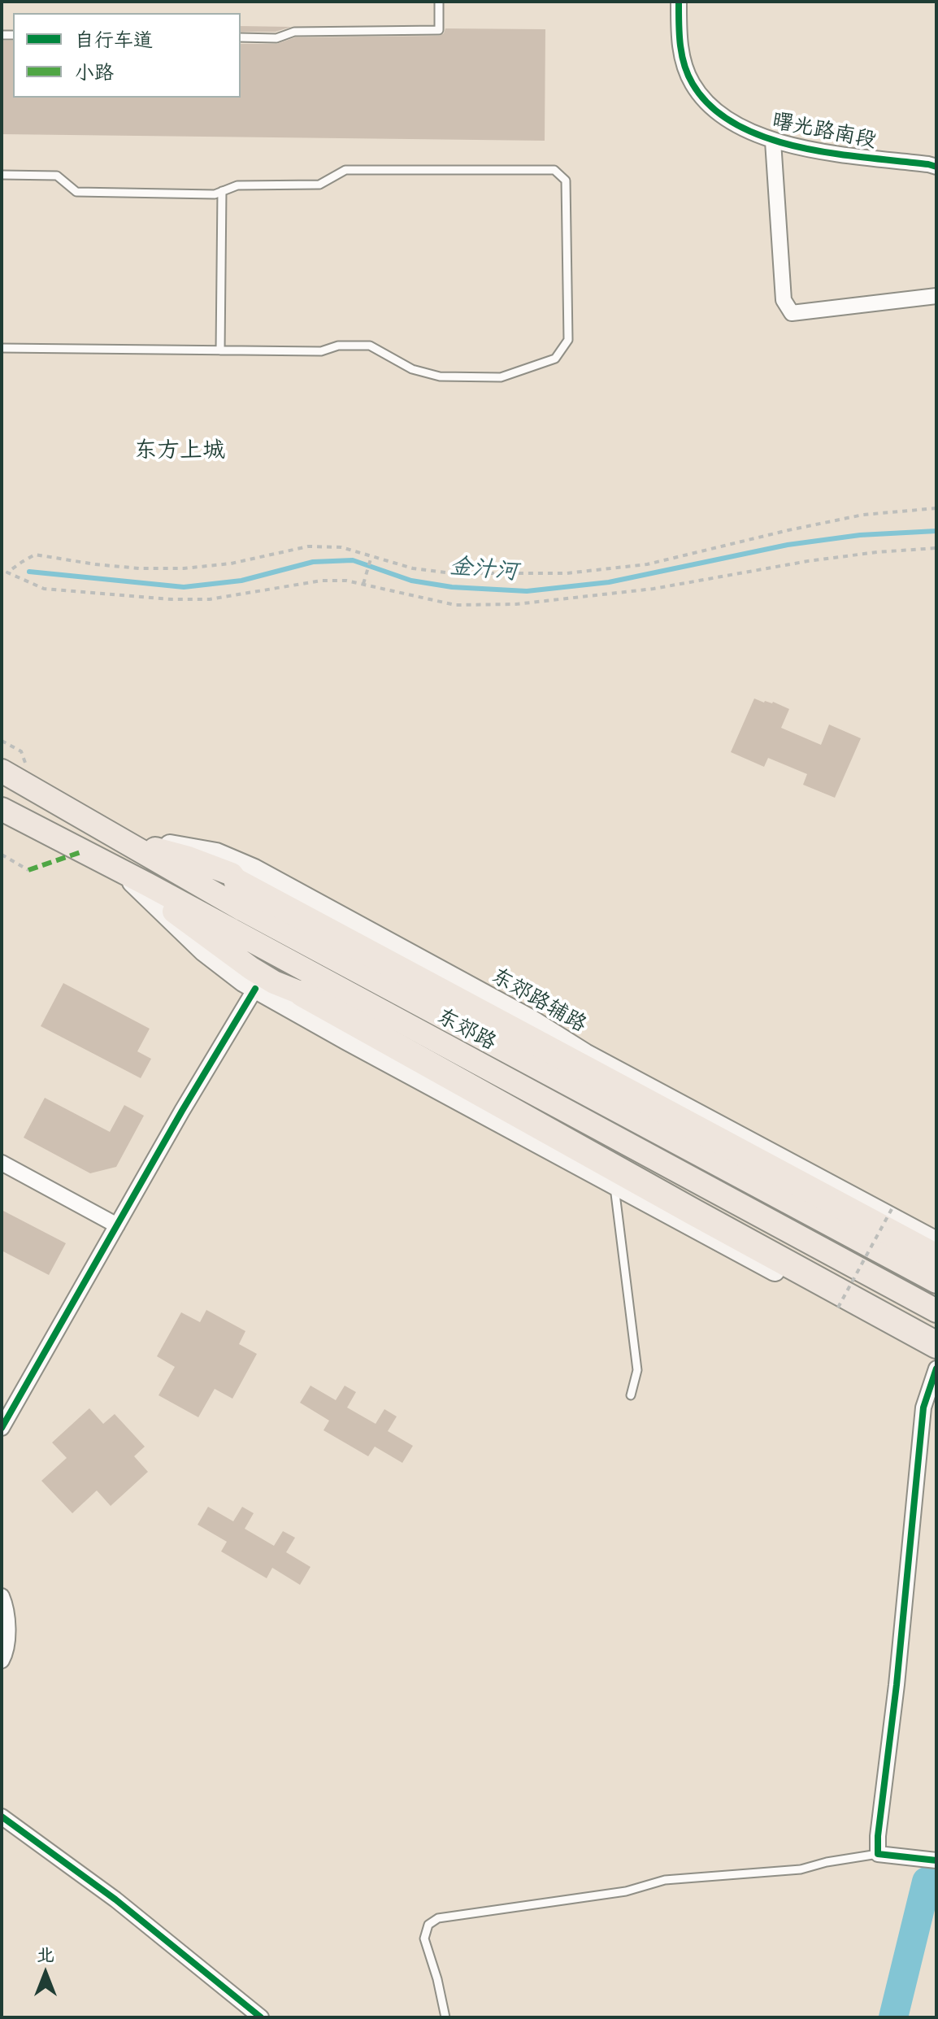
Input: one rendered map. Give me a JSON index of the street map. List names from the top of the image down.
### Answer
{
  "streets": {
    "main road": ["东郊路辅路", "东郊路"],
    "street": ["曙光路南段"]
  },
  "crossings": [
    ["东郊路辅路", "东郊路"]
  ],
  "districts": ["东方上城"],
  "water": ["金汁河"],
  "legend": ["自行车道", "小路"],
  "north": "top"
}
